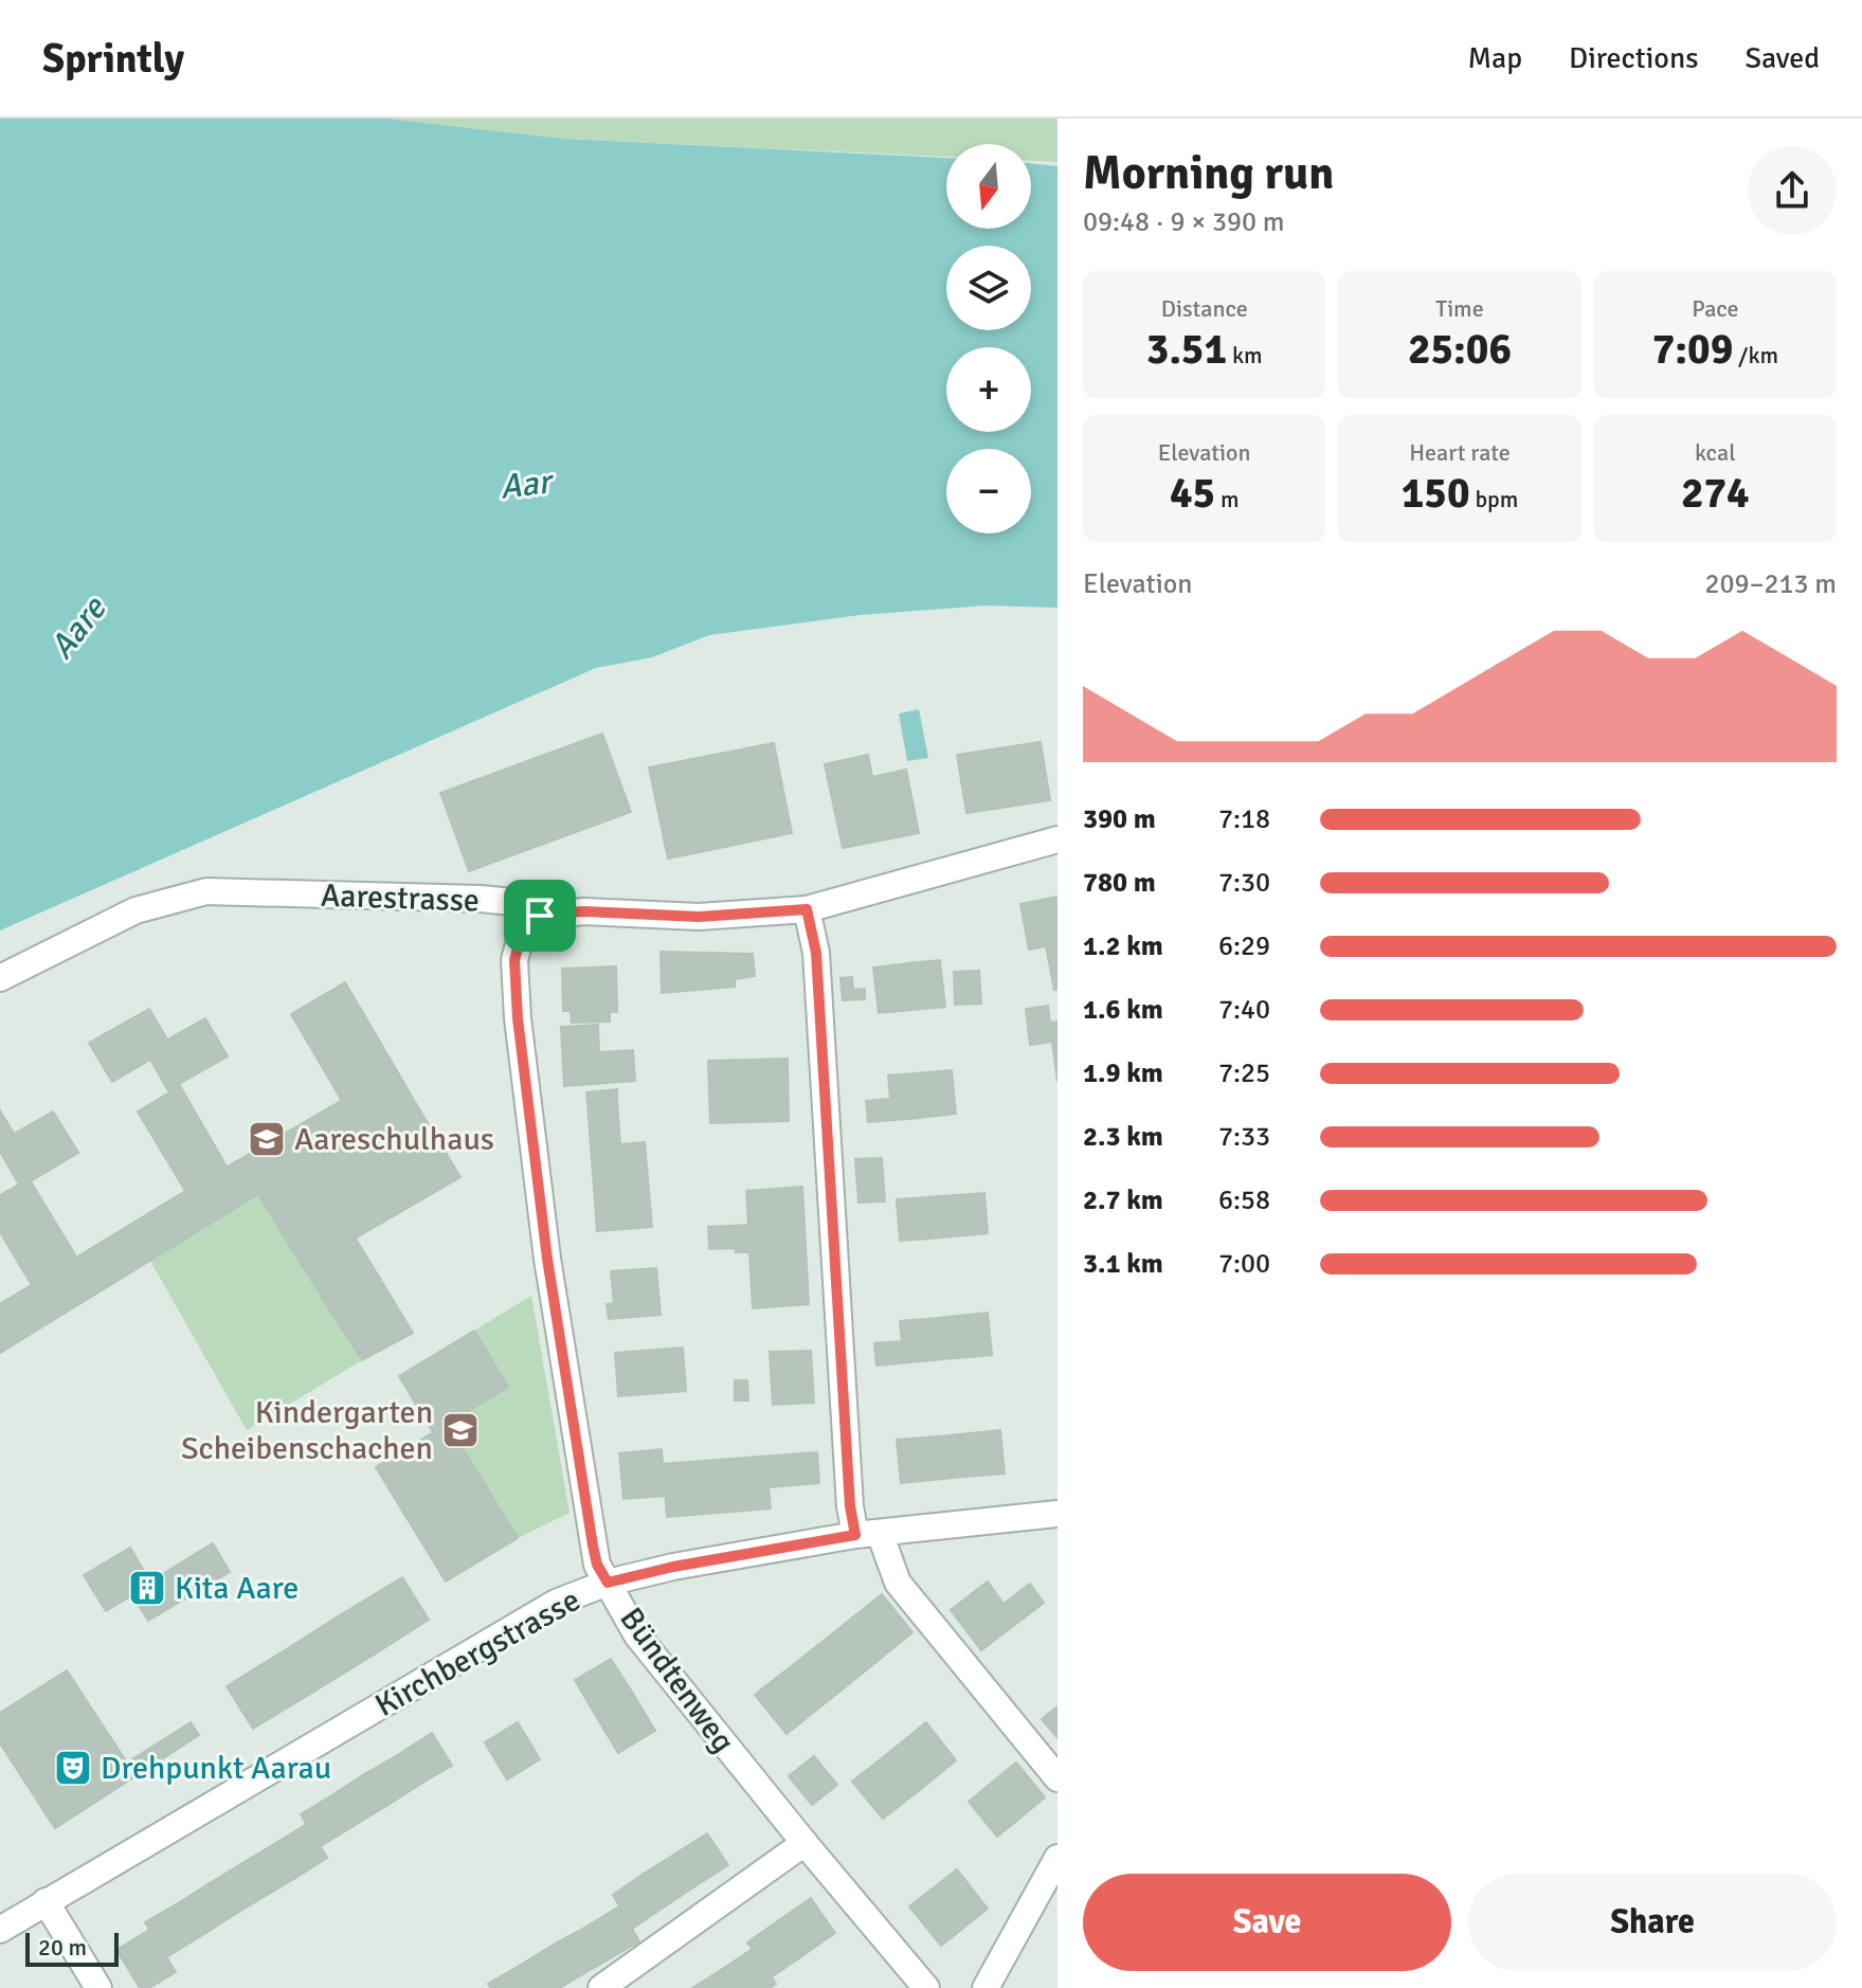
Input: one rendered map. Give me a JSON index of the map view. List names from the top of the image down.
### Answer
{
  "streets": {
    "street": ["Aarestrasse", "Kirchbergstrasse", "Bündtenweg"]
  },
  "crossings": [
    ["Aarestrasse", "Bündtenweg"],
    ["Kirchbergstrasse", "Bündtenweg"]
  ],
  "water": ["Aar", "Aare"],
  "places": {
    "school or university": ["Aareschulhaus", "Kindergarten Scheibenschachen"],
    "building": ["Kita Aare"],
    "theatre": ["Drehpunkt Aarau"]
  },
  "scale_bar": "20 m",
  "north": "bottom",
  "page": {
    "header": "Sprintly",
    "nav": ["Map", "Directions", "Saved"],
    "heading": ["Morning run", "09:48 · 9 × 390 m"],
    "map_buttons": ["+", "−"],
    "stats": [
      ["Distance", "3.51 km"],
      ["Time", "25:06"],
      ["Pace", "7:09 /km"],
      ["Elevation", "45 m"],
      ["Heart rate", "150 bpm"],
      ["kcal", "274"]
    ],
    "chart": ["Elevation", "209–213 m"],
    "list": [
      {
        "name": "390 m",
        "note": "7:18"
      },
      {
        "name": "780 m",
        "note": "7:30"
      },
      {
        "name": "1.2 km",
        "note": "6:29"
      },
      {
        "name": "1.6 km",
        "note": "7:40"
      },
      {
        "name": "1.9 km",
        "note": "7:25"
      },
      {
        "name": "2.3 km",
        "note": "7:33"
      },
      {
        "name": "2.7 km",
        "note": "6:58"
      },
      {
        "name": "3.1 km",
        "note": "7:00"
      }
    ],
    "buttons": ["Save", "Share"],
    "scale": "20 m"
  }
}
